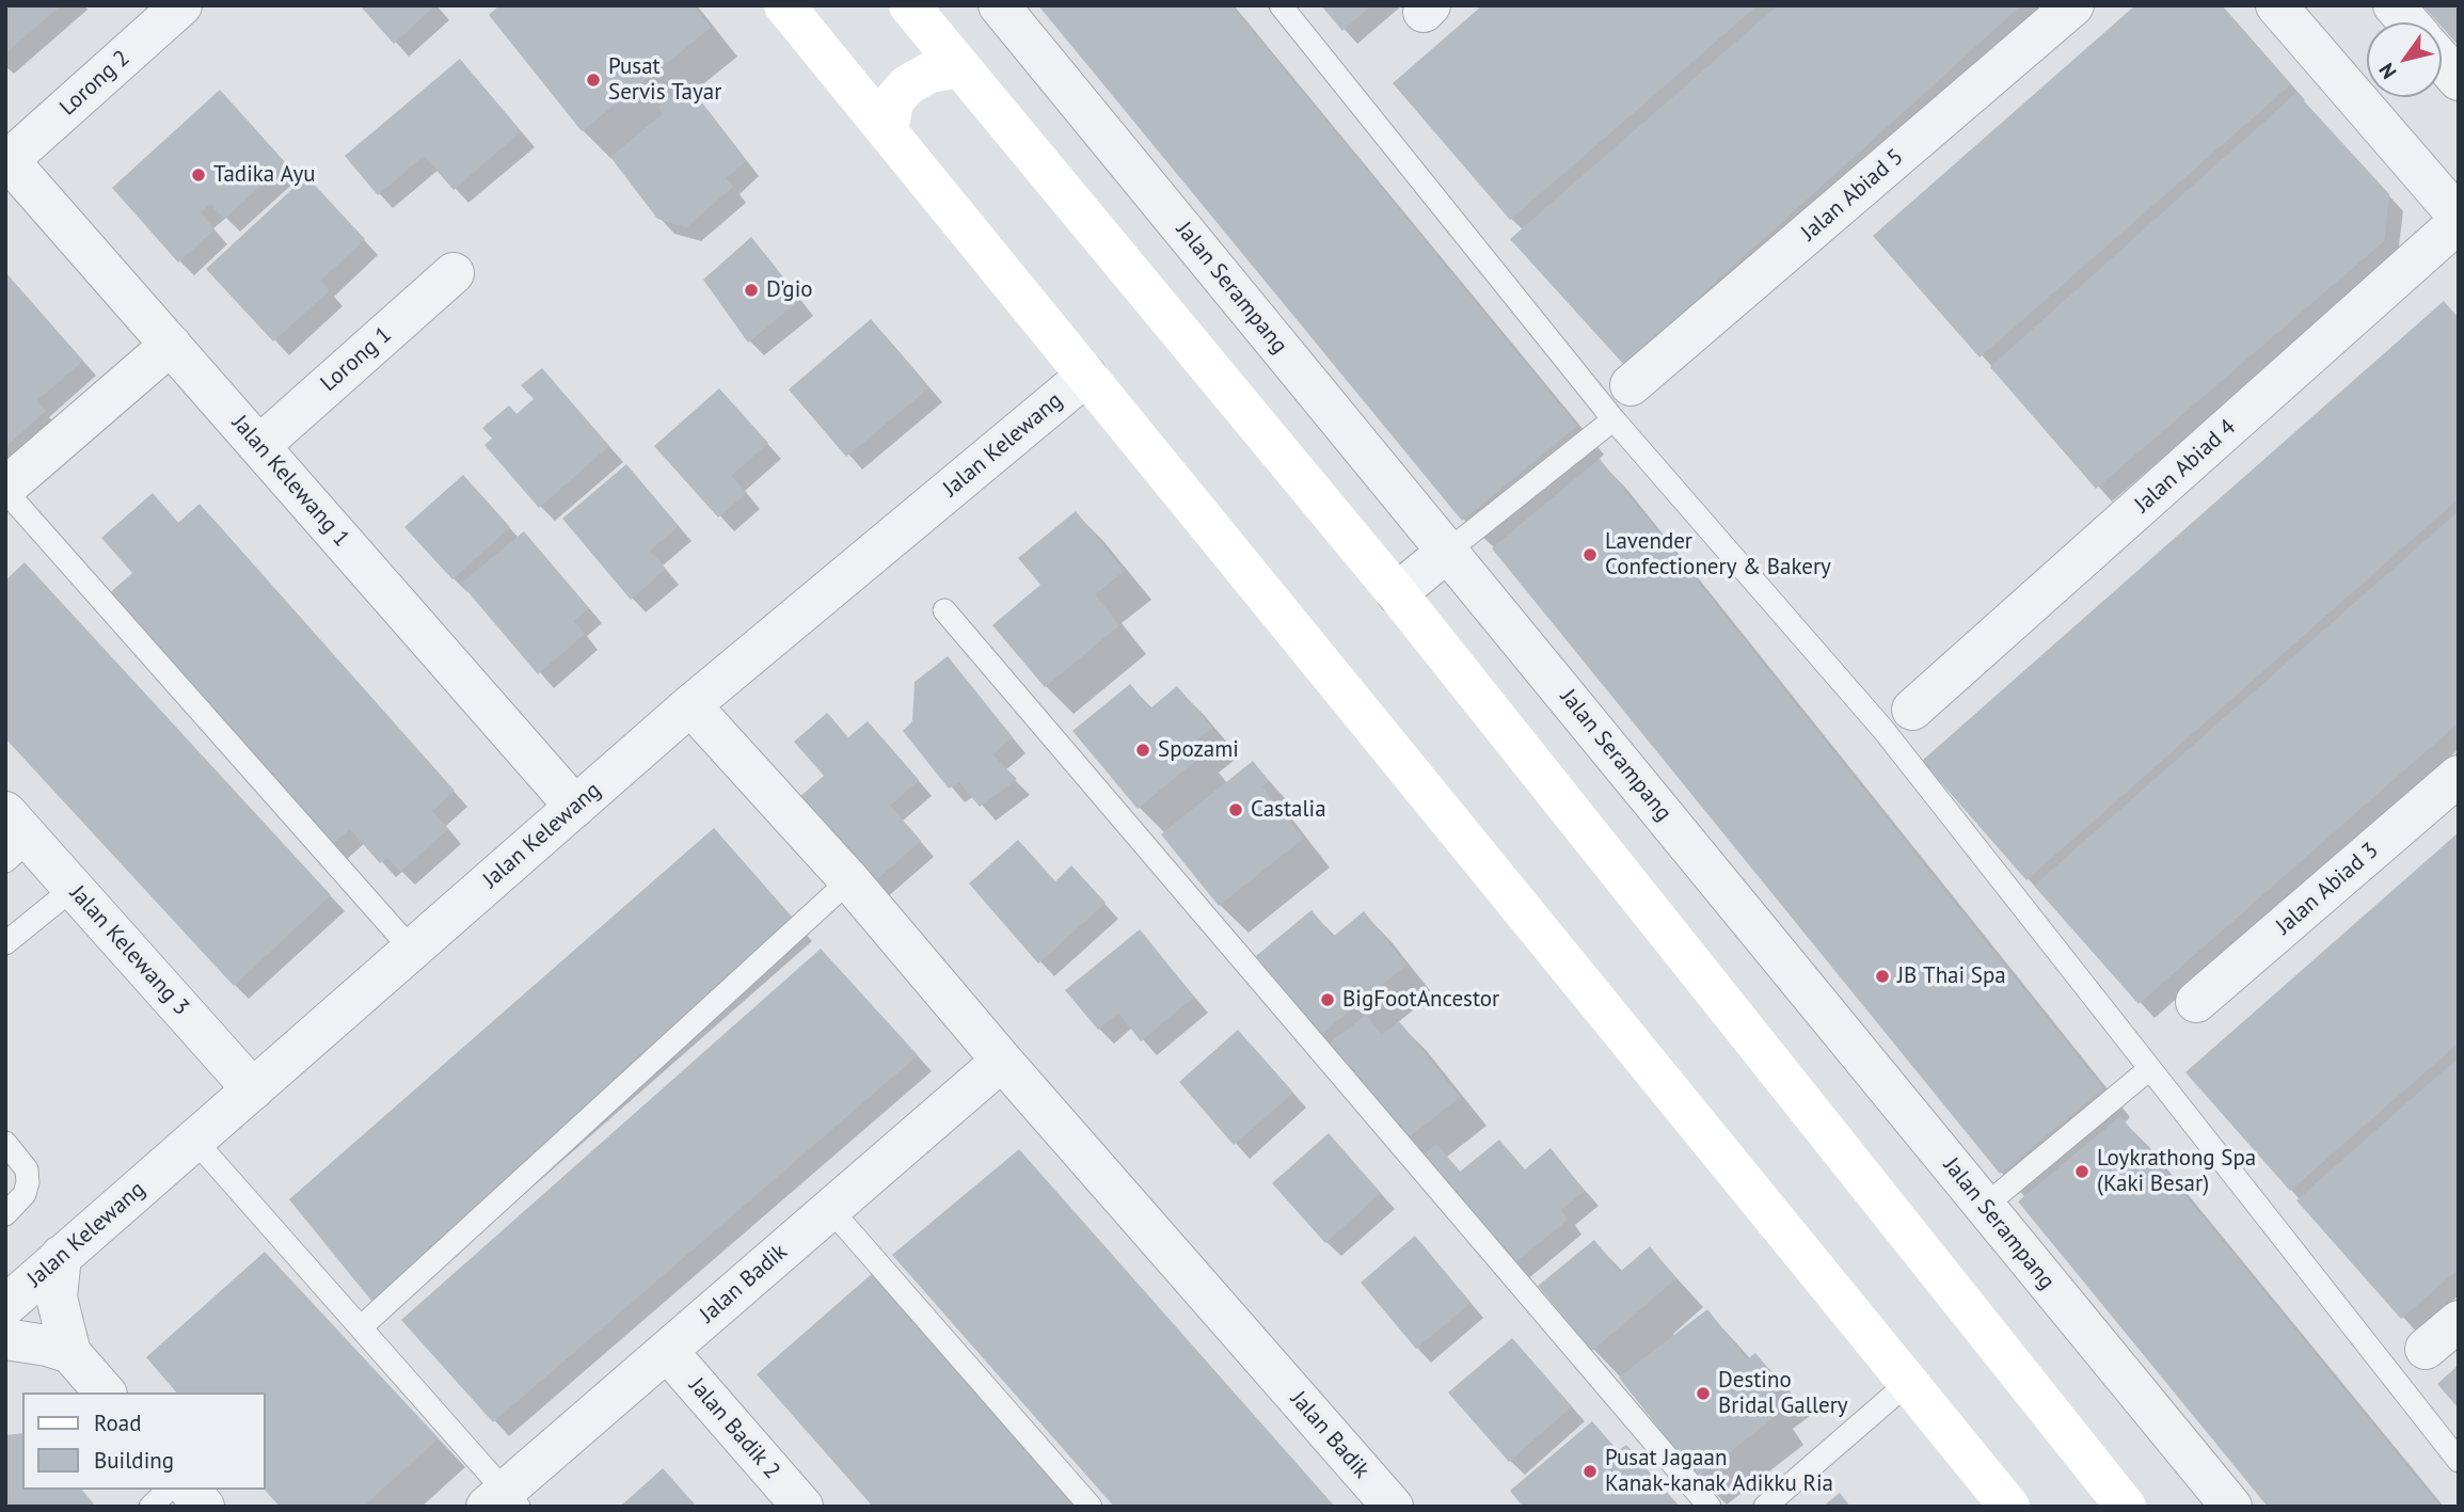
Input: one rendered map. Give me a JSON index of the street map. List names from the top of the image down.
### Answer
{
  "streets": {
    "street": [
      "Lorong 2",
      "Jalan Abiad 5",
      "Jalan Serampang",
      "Lorong 1",
      "Jalan Kelewang",
      "Jalan Abiad 4",
      "Jalan Kelewang 1",
      "Jalan Abiad 3",
      "Jalan Kelewang 3",
      "Jalan Badik",
      "Jalan Badik 2"
    ]
  },
  "crossings": [
    ["Lorong 2", "Jalan Kelewang 1"],
    ["Lorong 1", "Jalan Kelewang 1"],
    ["Jalan Kelewang", "Jalan Kelewang 1"],
    ["Jalan Kelewang", "Jalan Kelewang 3"],
    ["Jalan Kelewang", "Jalan Badik"],
    ["Jalan Badik", "Jalan Badik 2"]
  ],
  "places": [
    "Pusat Servis Tayar",
    "Tadika Ayu",
    "D'gio",
    "Lavender Confectionery & Bakery",
    "Spozami",
    "Castalia",
    "JB Thai Spa",
    "BigFootAncestor",
    "Loykrathong Spa (Kaki Besar)",
    "Destino Bridal Gallery",
    "Pusat Jagaan Kanak-kanak Adikku Ria"
  ],
  "legend": ["Road", "Building"],
  "north": "bottom left"
}
